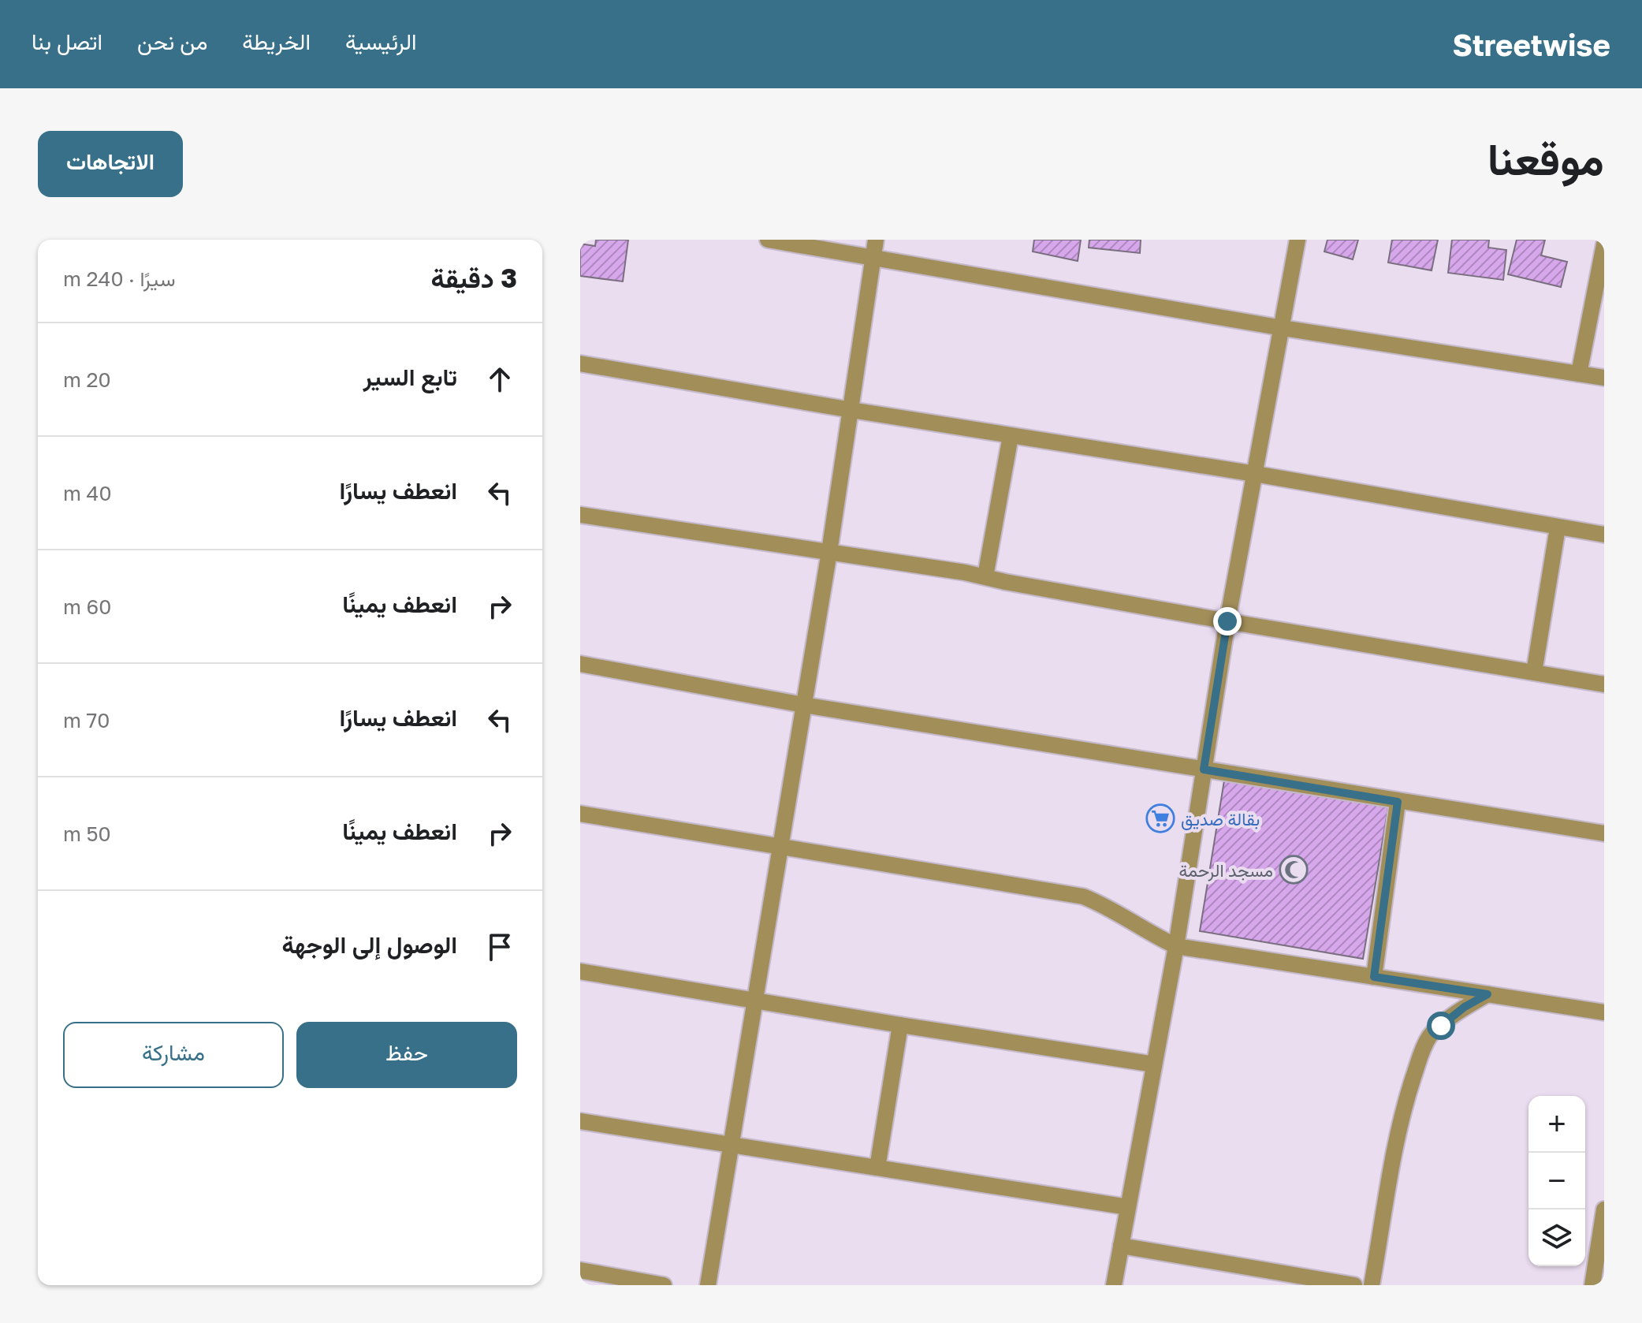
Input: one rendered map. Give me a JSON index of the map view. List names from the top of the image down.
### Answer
{
  "places": {
    "supermarket": ["بقالة صديق"],
    "mosque": ["مسجد الرحمة"]
  },
  "page": {
    "header": "Streetwise",
    "nav": [
      "الرئيسية",
      "الخريطة",
      "من نحن",
      "اتصل بنا"
    ],
    "title": "موقعنا",
    "buttons": [
      "الاتجاهات",
      ["حفظ", "مشاركة"]
    ],
    "heading": ["3 دقيقة", "سيرًا · 240 m"],
    "list": [
      ["تابع السير", "20 m"],
      ["انعطف يسارًا", "40 m"],
      ["انعطف يمينًا", "60 m"],
      ["انعطف يسارًا", "70 m"],
      ["انعطف يمينًا", "50 m"],
      "الوصول إلى الوجهة"
    ],
    "map_buttons": ["+", "−"]
  }
}
